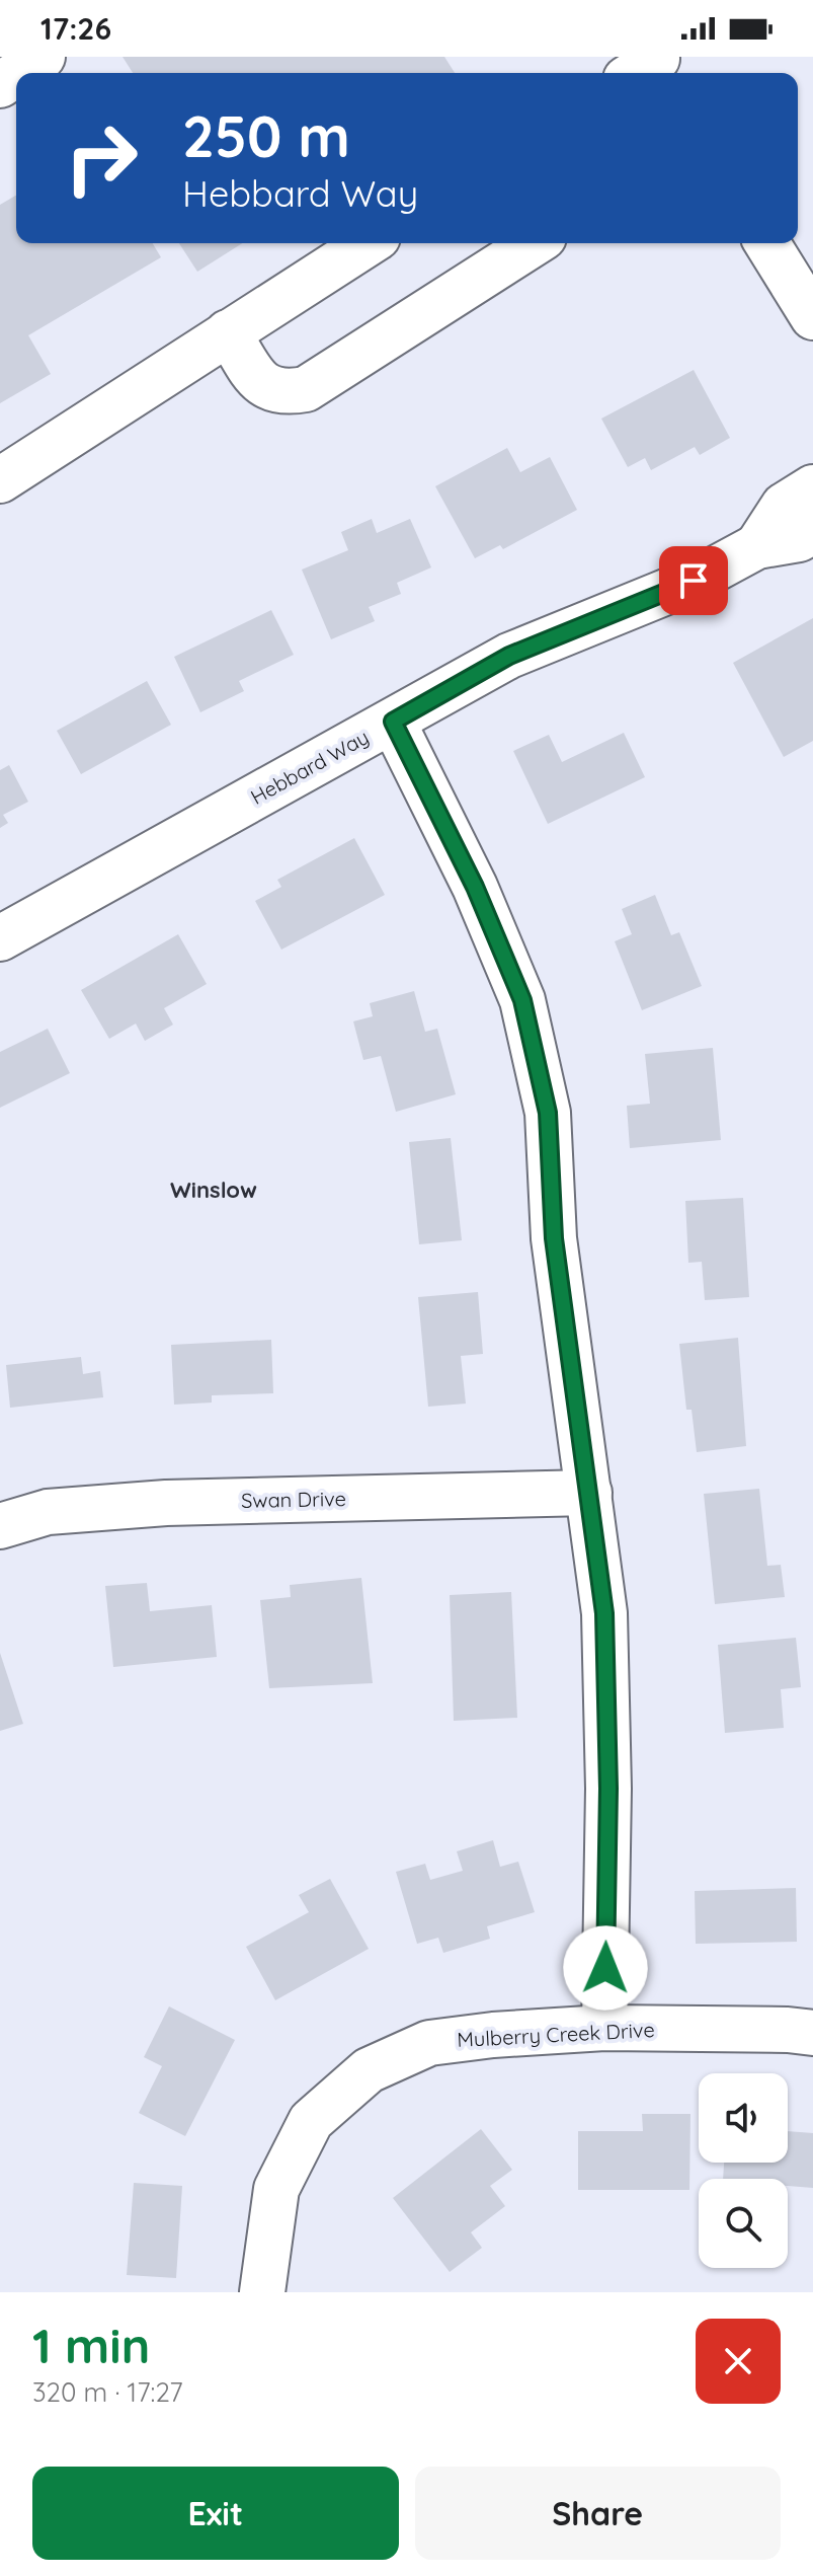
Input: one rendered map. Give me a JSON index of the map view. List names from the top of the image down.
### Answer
{
  "streets": {
    "street": ["Hebbard Way", "Swan Drive", "Mulberry Creek Drive"]
  },
  "districts": ["Winslow"],
  "page": {
    "status": "17:26",
    "turn": ["250 m", "Hebbard Way"],
    "heading": ["1 min", "320 m · 17:27"],
    "buttons": ["Exit", "Share"]
  }
}
